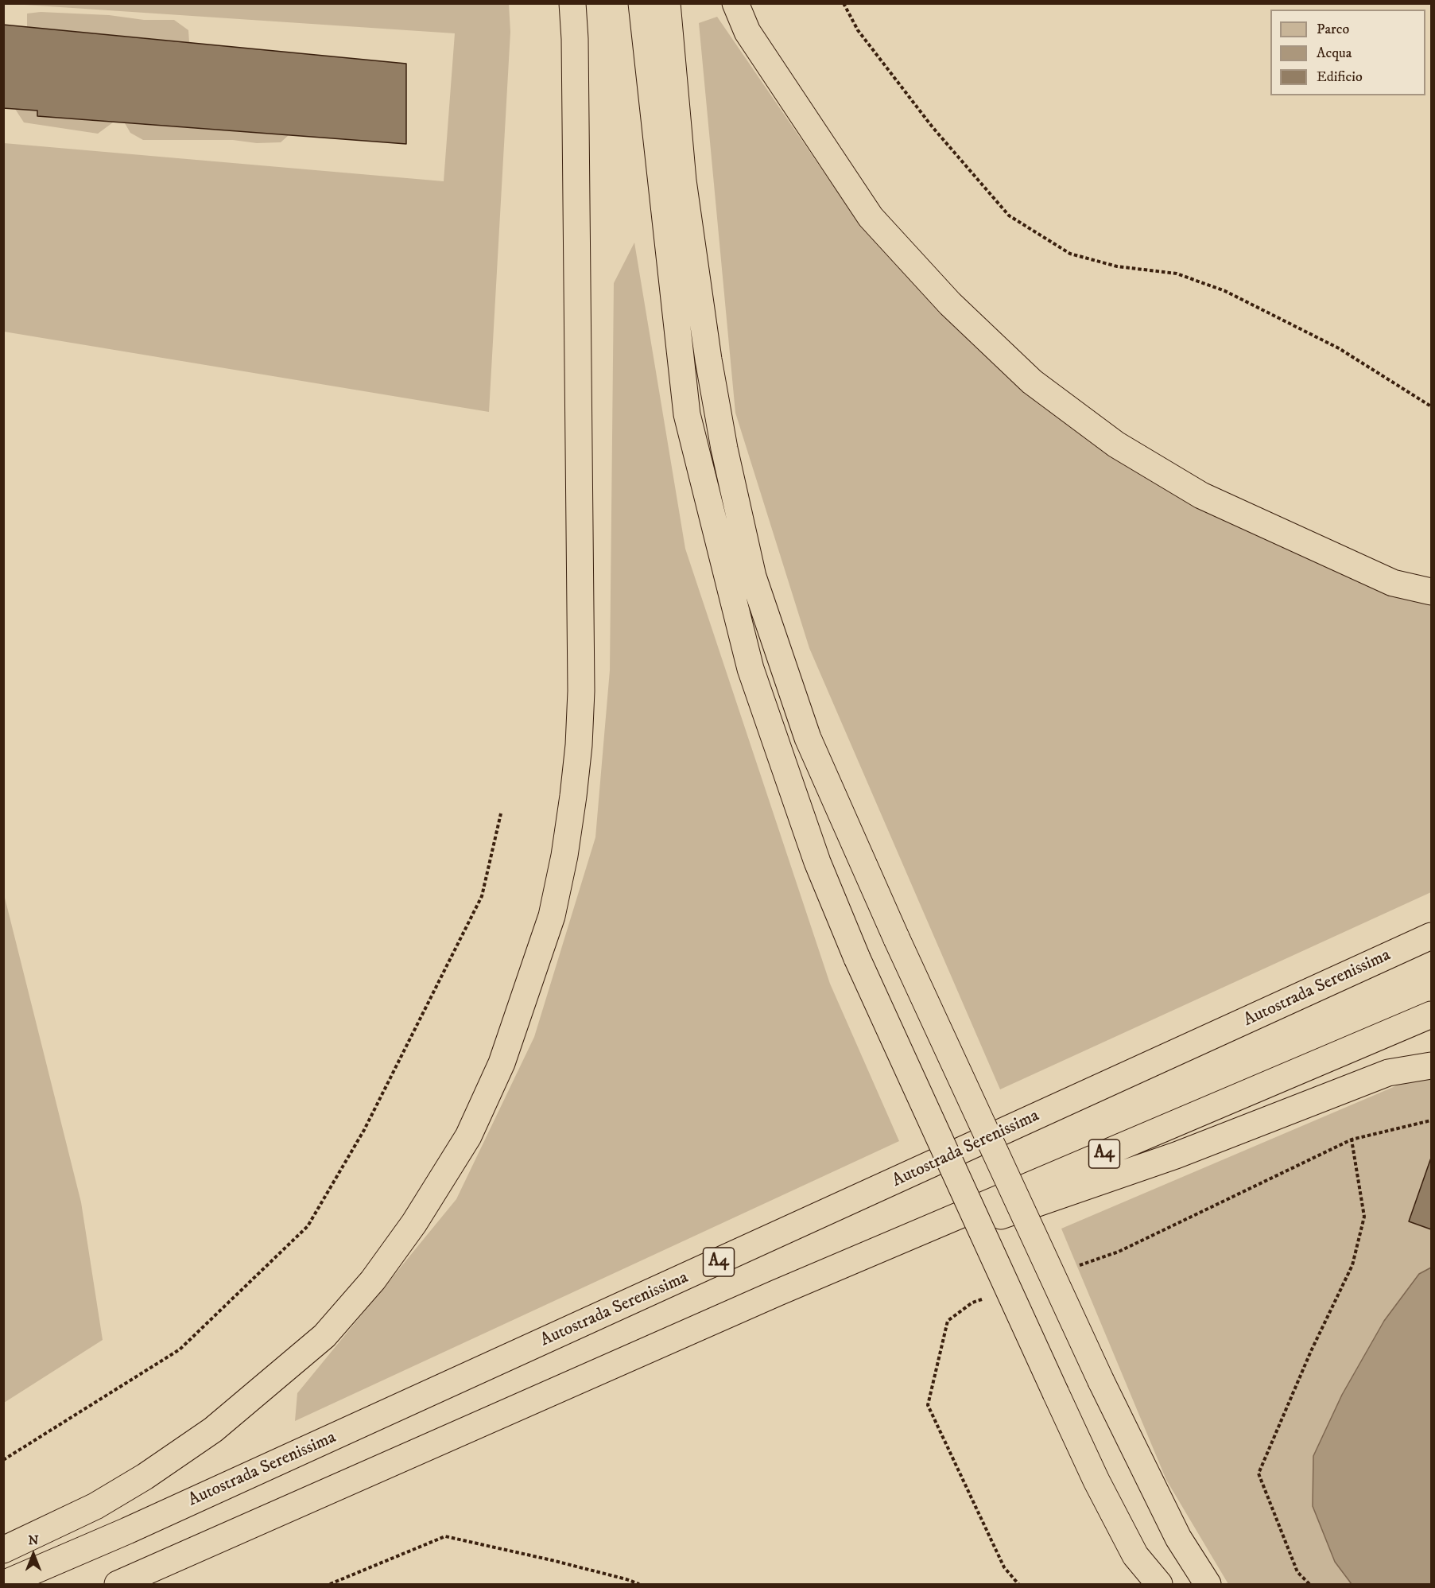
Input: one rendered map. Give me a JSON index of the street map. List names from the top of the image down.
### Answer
{
  "streets": {
    "highway": ["Autostrada Serenissima", "A4"]
  },
  "legend": ["Parco", "Acqua", "Edificio"],
  "north": "top"
}
